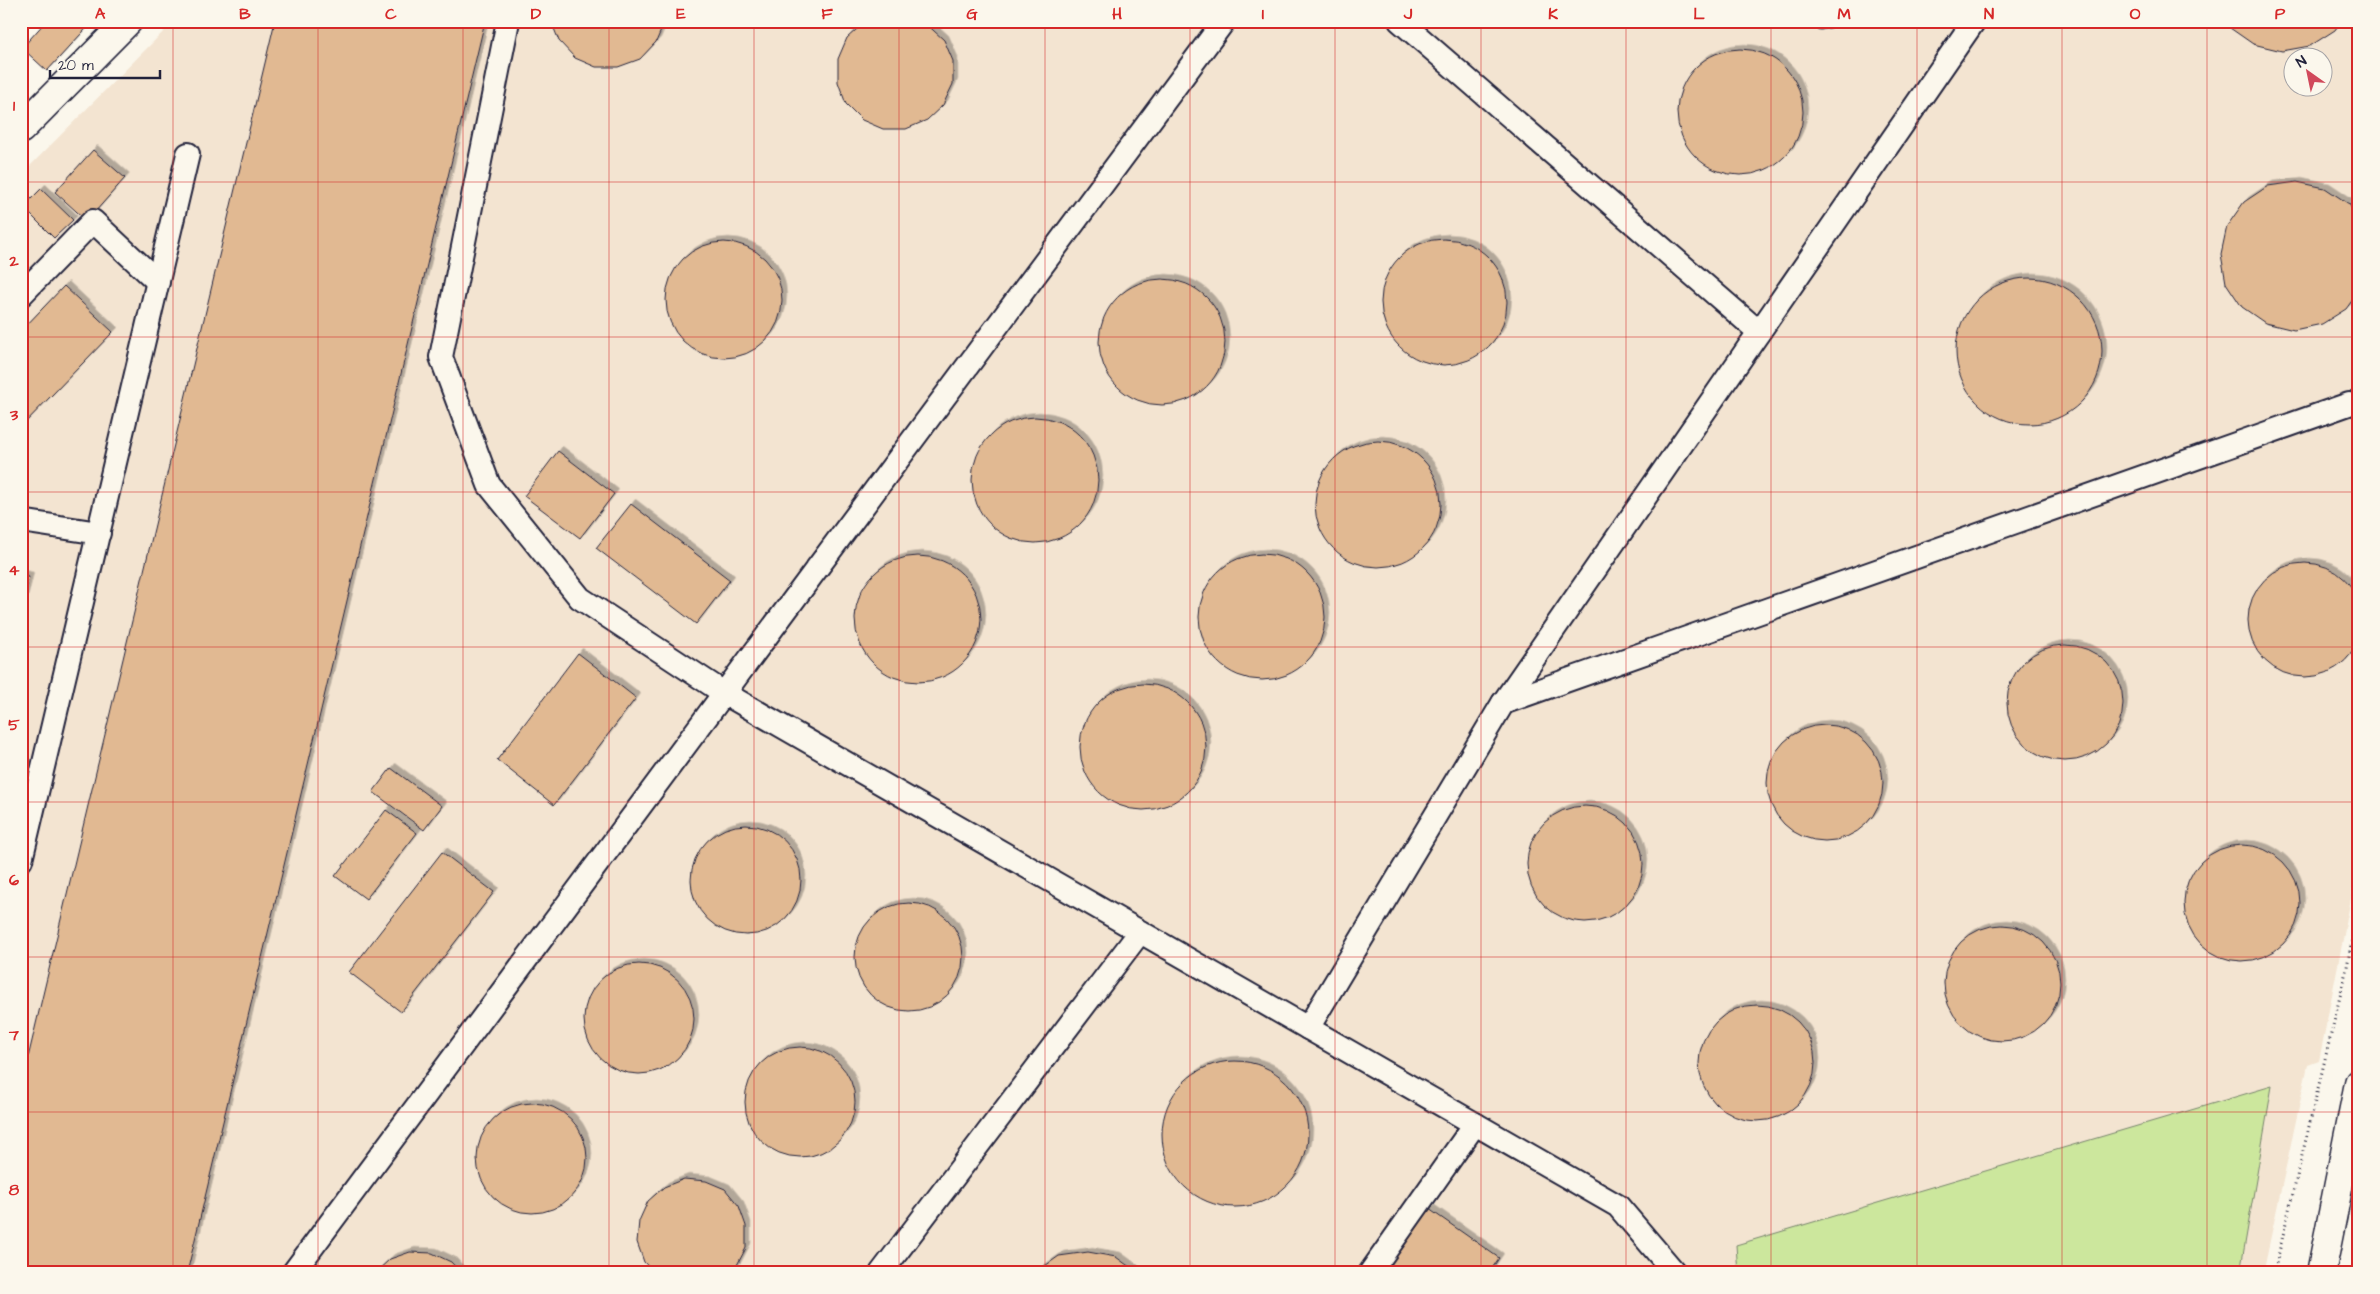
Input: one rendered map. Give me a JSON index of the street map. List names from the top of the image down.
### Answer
{
  "scale_bar": "20 m",
  "north": "top left",
  "grid": {
    "columns": [
      "A",
      "B",
      "C",
      "D",
      "E",
      "F",
      "G",
      "H",
      "I",
      "J",
      "K",
      "L",
      "M",
      "N",
      "O",
      "P"
    ],
    "rows": [
      "1",
      "2",
      "3",
      "4",
      "5",
      "6",
      "7",
      "8"
    ]
  }
}
